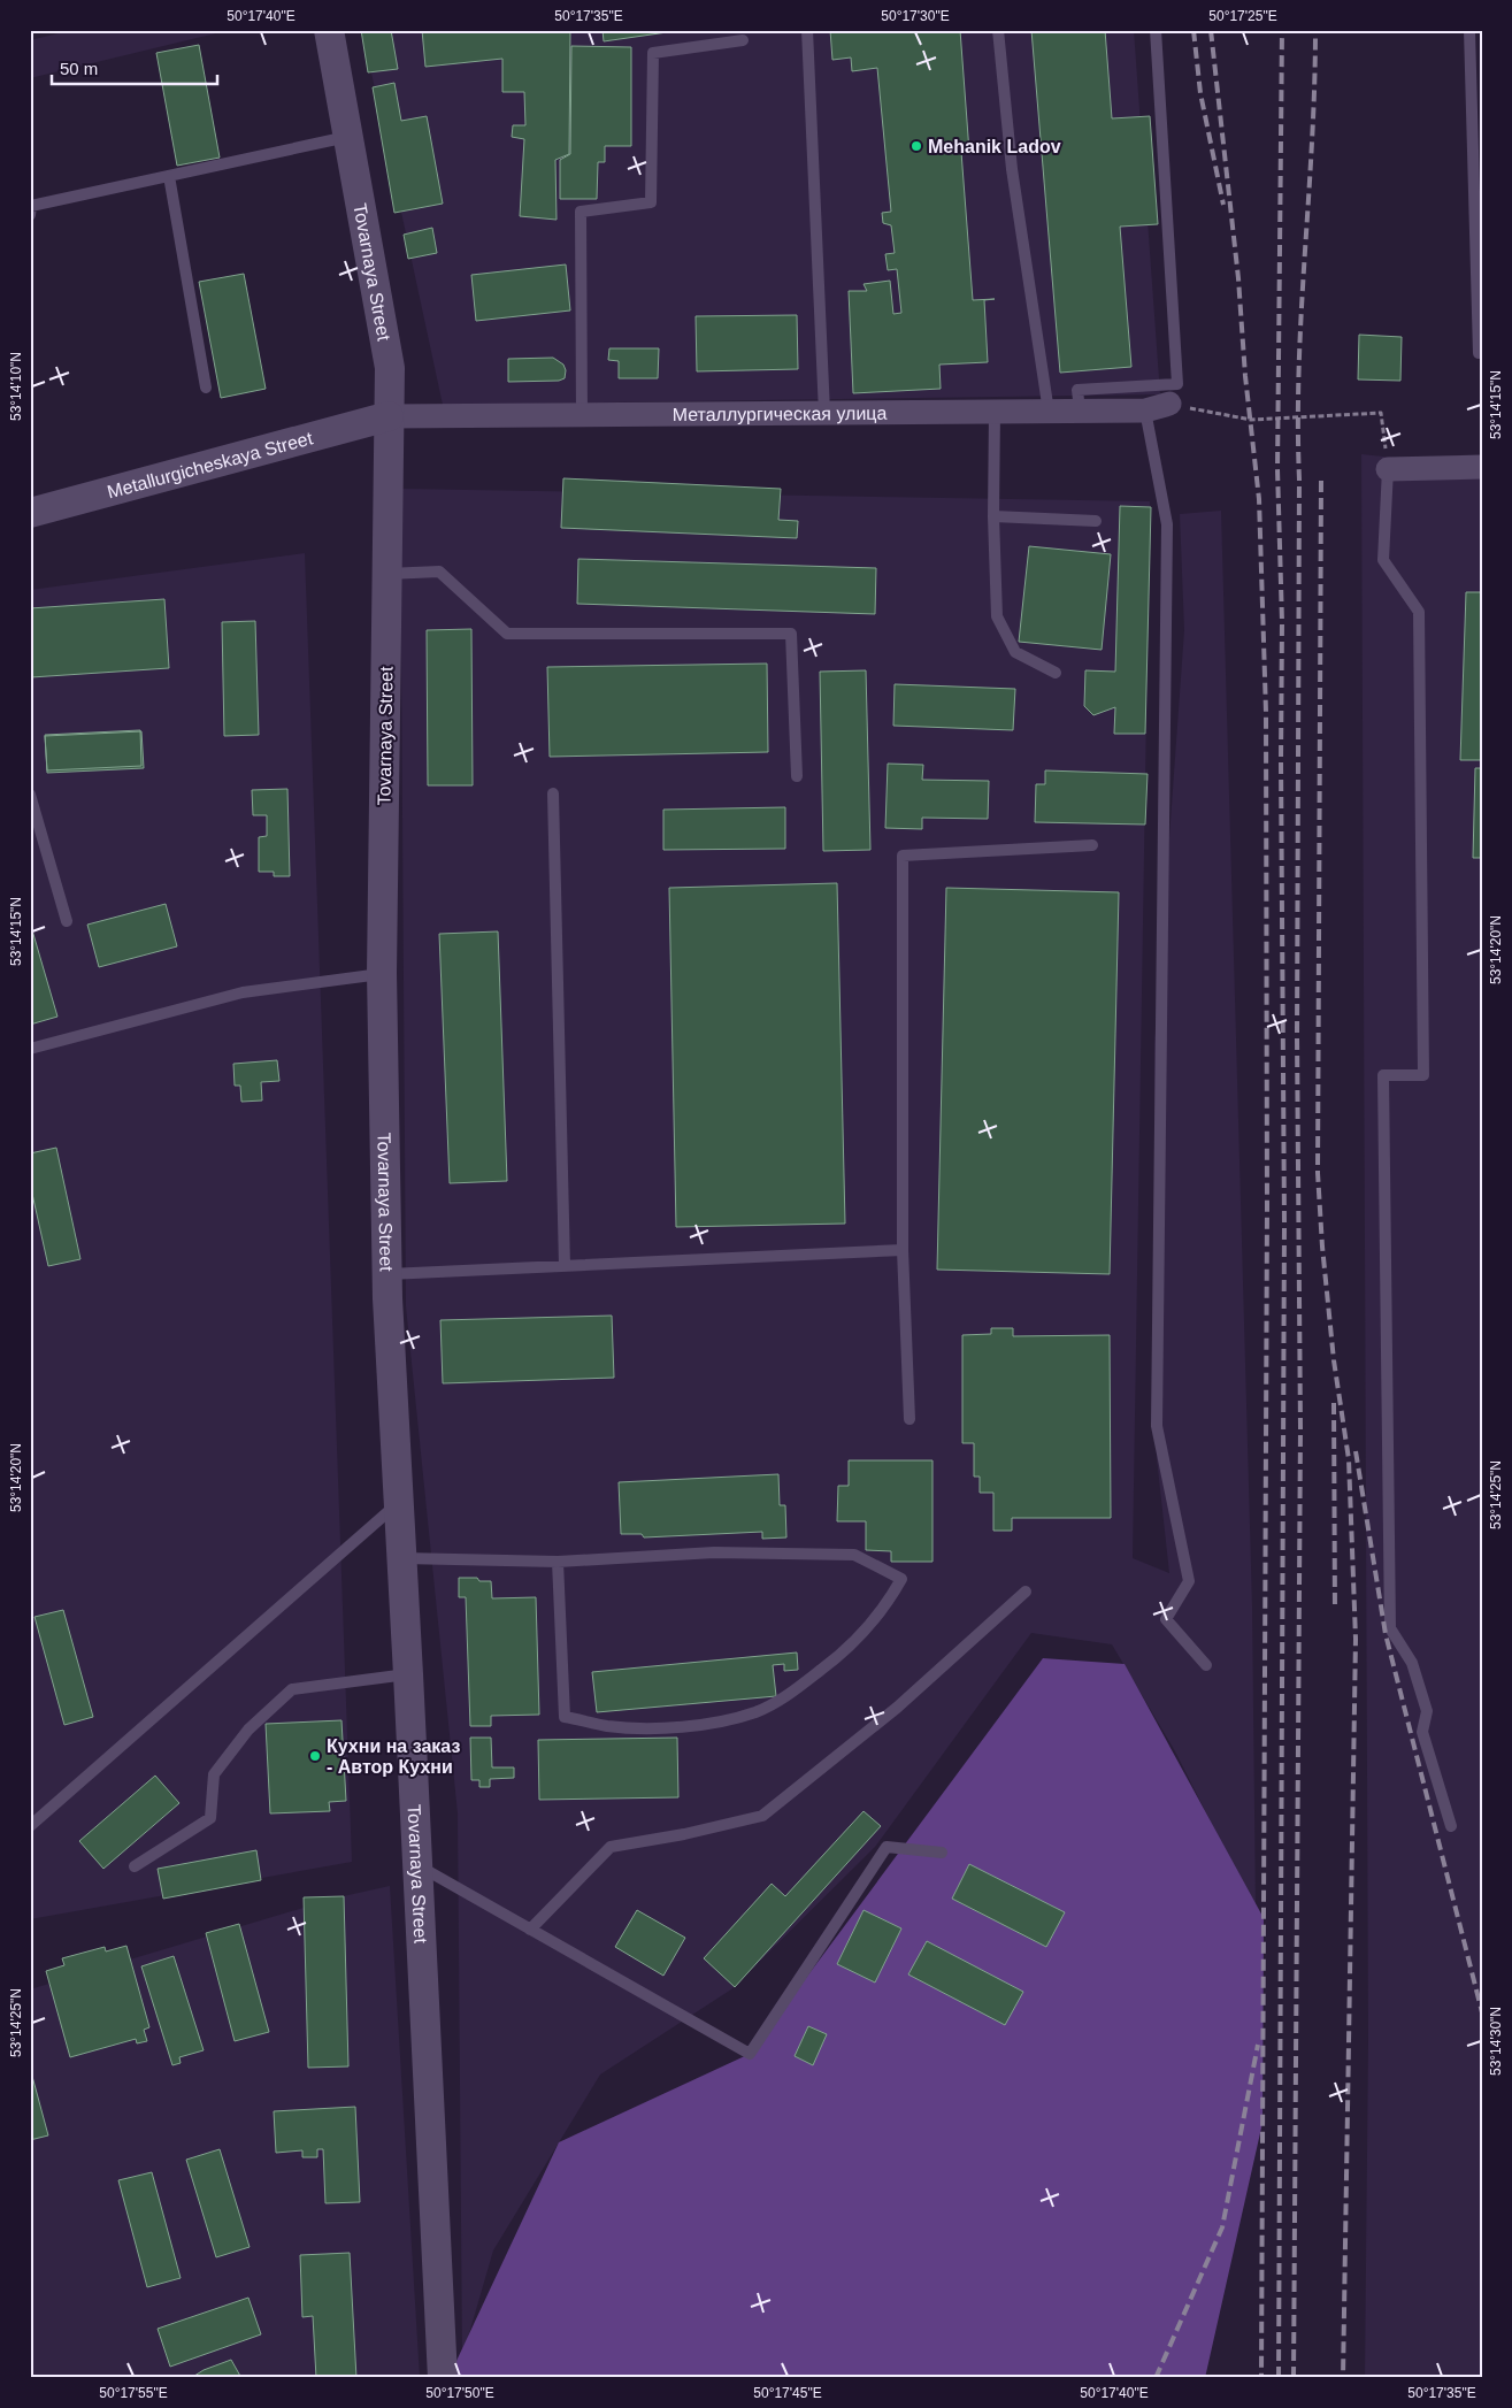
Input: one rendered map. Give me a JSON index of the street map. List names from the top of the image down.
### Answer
{
  "streets": {
    "street": ["Tovarnaya Street", "Металлургическая улица", "Metallurgicheskaya Street"]
  },
  "crossings": [
    ["Tovarnaya Street", "Металлургическая улица"],
    ["Tovarnaya Street", "Metallurgicheskaya Street"],
    ["Металлургическая улица", "Metallurgicheskaya Street"]
  ],
  "places": ["Mehanik Ladov", "Кухни на заказ - Автор Кухни"],
  "scale_bar": "50 m",
  "coordinates": [
    "50°17'40\"E",
    "50°17'35\"E",
    "50°17'30\"E",
    "50°17'25\"E",
    "53°14'10\"N",
    "53°14'15\"N",
    "53°14'20\"N",
    "53°14'25\"N",
    "53°14'30\"N",
    "50°17'55\"E",
    "50°17'50\"E",
    "50°17'45\"E"
  ]
}
